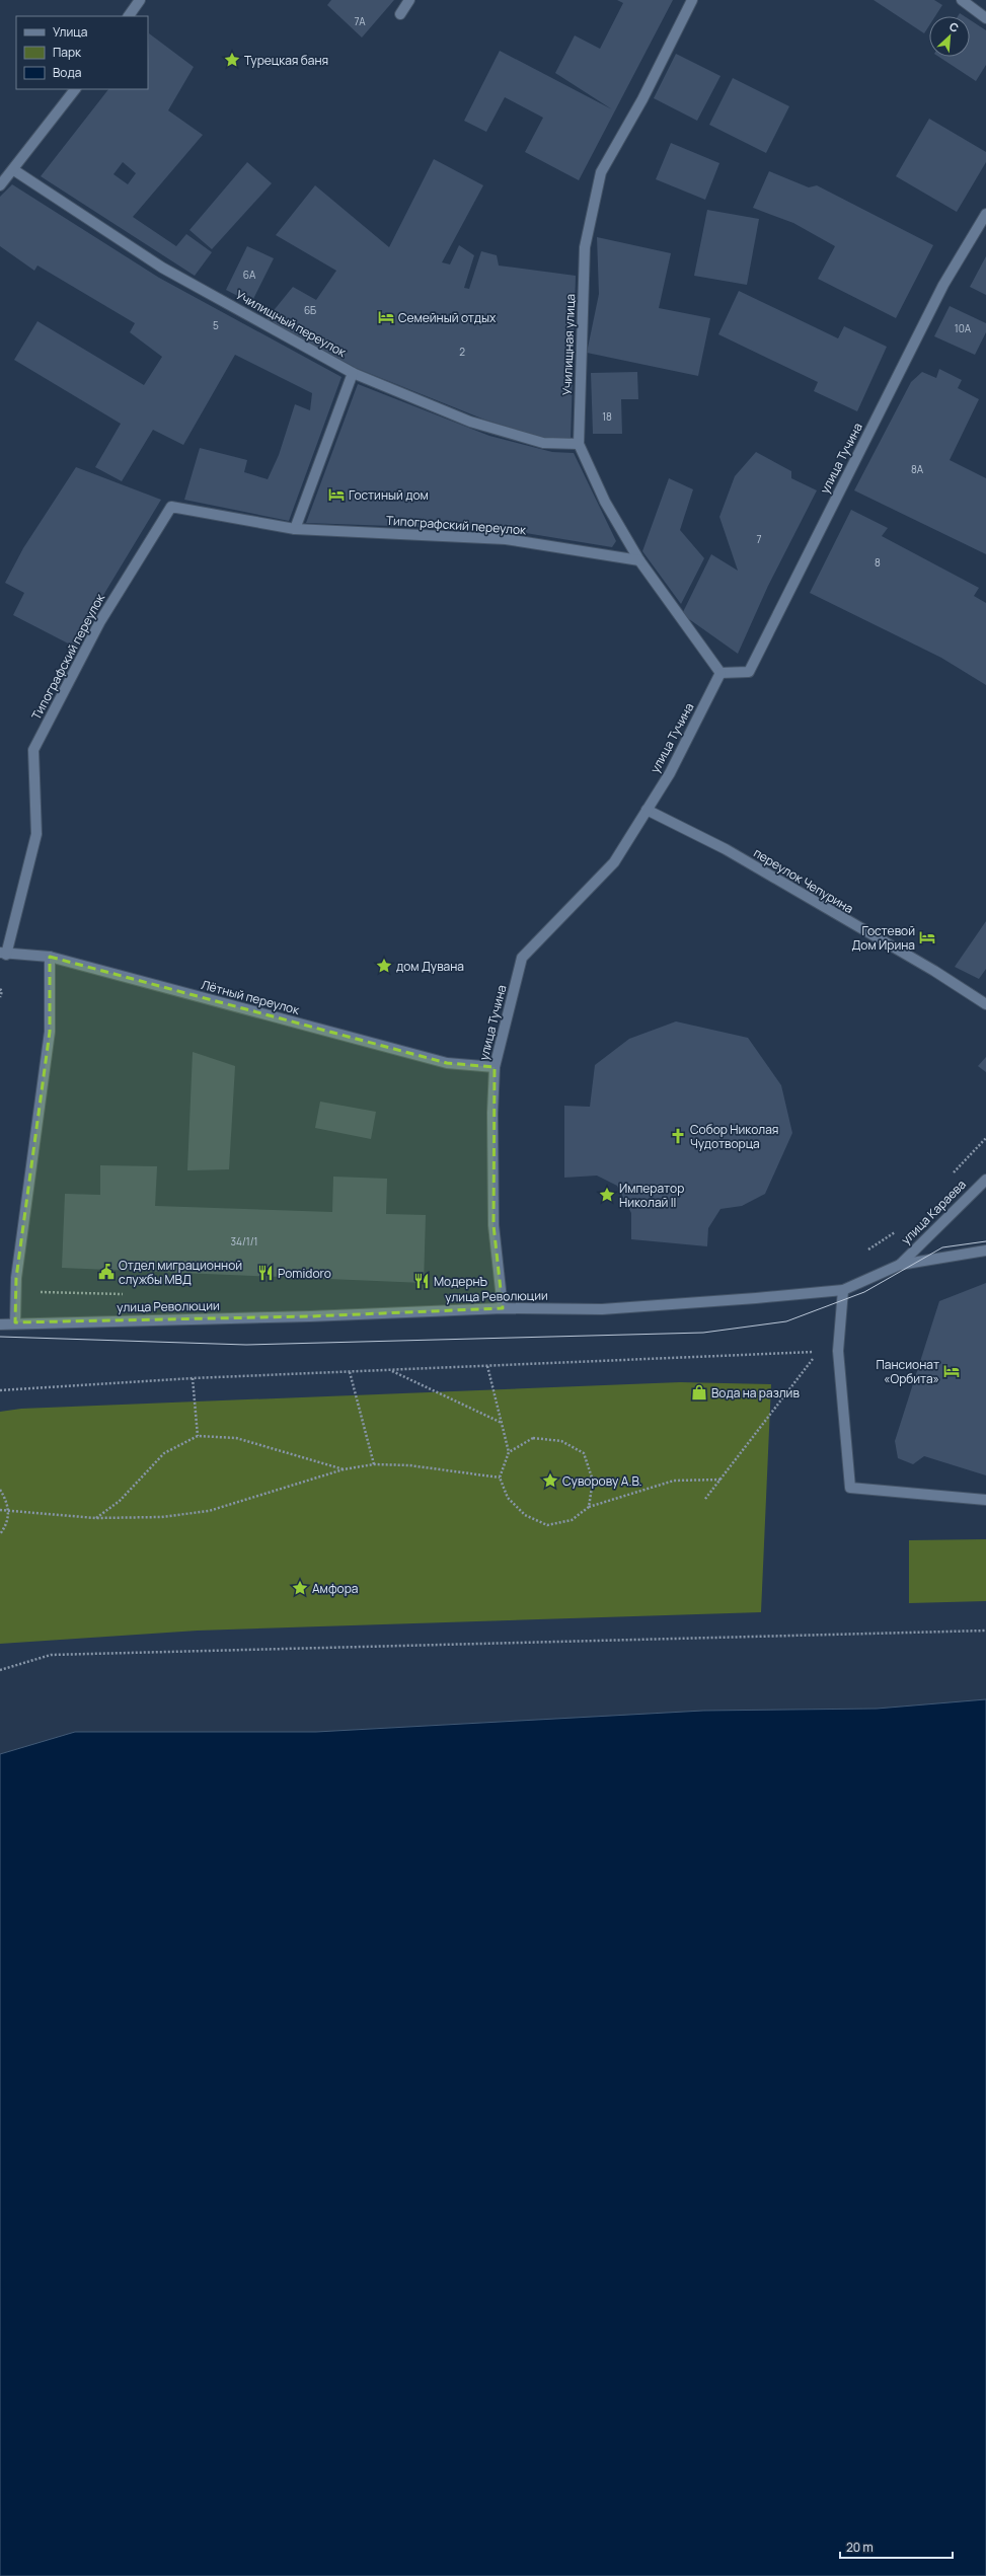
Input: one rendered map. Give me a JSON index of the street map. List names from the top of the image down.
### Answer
{
  "streets": {
    "street": [
      "Училищный переулок",
      "Училищная улица",
      "улица Тучина",
      "Типографский переулок",
      "переулок Чепурина",
      "Лётный переулок",
      "улица Караева",
      "улица Революции"
    ]
  },
  "crossings": [
    ["Училищный переулок", "Училищная улица"],
    ["Училищная улица", "улица Тучина"],
    ["Училищная улица", "Типографский переулок"],
    ["улица Тучина", "переулок Чепурина"],
    ["улица Тучина", "Лётный переулок"],
    ["улица Тучина", "улица Революции"],
    ["Типографский переулок", "Лётный переулок"],
    ["улица Караева", "улица Революции"]
  ],
  "places": {
    "place": [
      "Турецкая баня",
      "дом Дувана",
      "Император Николай II",
      "Суворову А.В.",
      "Амфора"
    ],
    "hotel": [
      "Семейный отдых",
      "Гостиный дом",
      "Гостевой Дом Ирина",
      "Пансионат «Орбита»"
    ],
    "church": ["Собор Николая Чудотворца"],
    "public building": ["Отдел миграционной службы МВД"],
    "restaurant": ["Pomidoro", "МодернЪ"],
    "shop": ["Вода на разлив"]
  },
  "house_numbers": [
    "7А",
    "6А",
    "6Б",
    "5",
    "10А",
    "2",
    "18",
    "8А",
    "7",
    "8",
    "34/1/1"
  ],
  "legend": ["Улица", "Парк", "Вода"],
  "scale_bar": "20 m",
  "north": "top right"
}
